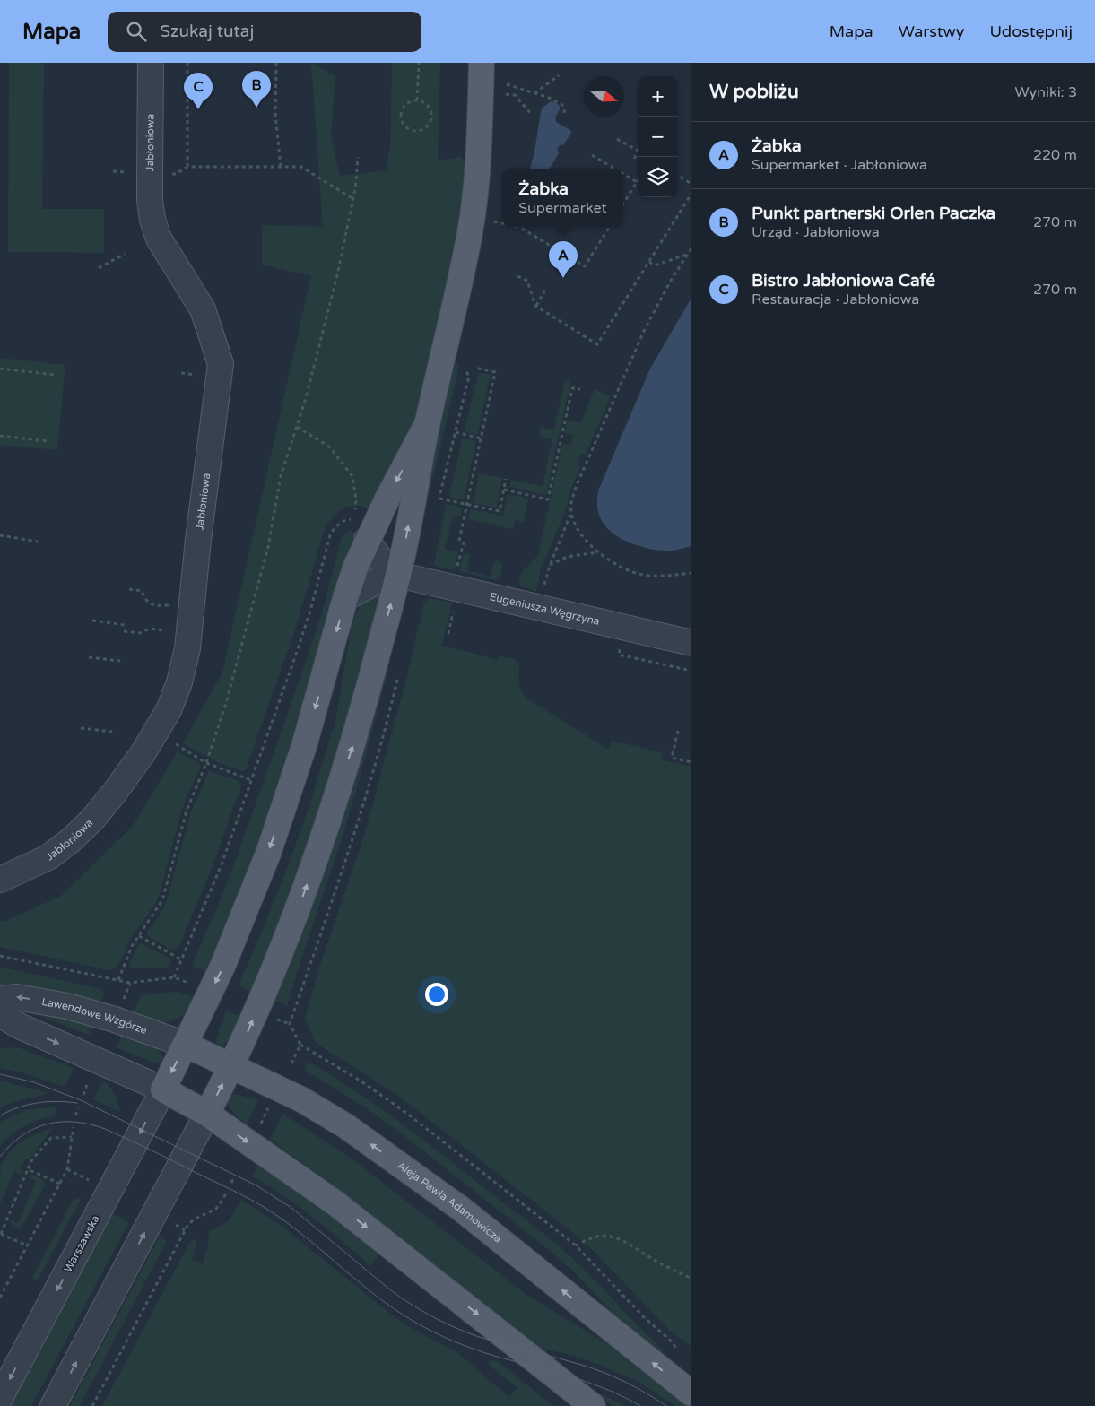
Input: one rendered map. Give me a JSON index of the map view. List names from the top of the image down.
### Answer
{
  "streets": {
    "main road": ["Aleja Pawła Adamowicza"],
    "street": [
      "Jabłoniowa",
      "Eugeniusza Węgrzyna",
      "Lawendowe Wzgórze",
      "Warszawska"
    ]
  },
  "crossings": [
    ["Lawendowe Wzgórze", "Aleja Pawła Adamowicza"]
  ],
  "north": "right",
  "page": {
    "header": "Mapa",
    "search": "Szukaj tutaj",
    "nav": ["Mapa", "Warstwy", "Udostępnij"],
    "heading": ["W pobliżu", "Wyniki: 3"],
    "pins": ["B", "C", "A"],
    "map_buttons": ["+", "−"],
    "list": [
      {
        "mark": "A",
        "name": "Żabka",
        "note": "Supermarket · Jabłoniowa",
        "value": "220 m"
      },
      {
        "mark": "B",
        "name": "Punkt partnerski Orlen Paczka",
        "note": "Urząd · Jabłoniowa",
        "value": "270 m"
      },
      {
        "mark": "C",
        "name": "Bistro Jabłoniowa Café",
        "note": "Restauracja · Jabłoniowa",
        "value": "270 m"
      }
    ],
    "popup": ["Żabka", "Supermarket"]
  }
}
